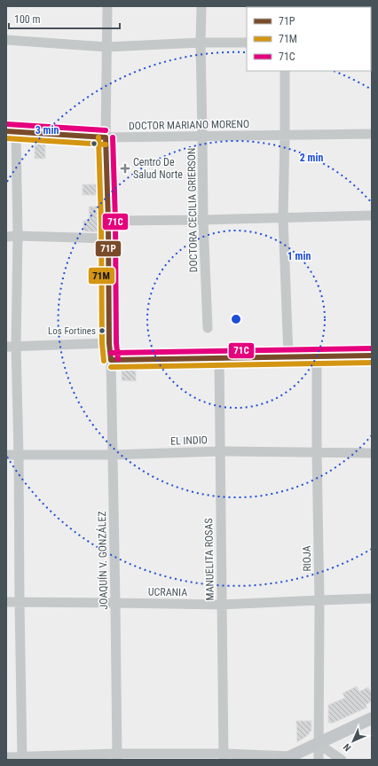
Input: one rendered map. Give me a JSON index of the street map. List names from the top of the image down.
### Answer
{
  "streets": {
    "street": [
      "DOCTOR MARIANO MORENO",
      "DOCTORA CECILIA GRIERSON",
      "EL INDIO",
      "RIOJA",
      "MANUELITA ROSAS",
      "JOAQUÍN V. GONZÁLEZ",
      "UCRANIA"
    ]
  },
  "crossings": [
    ["DOCTOR MARIANO MORENO", "DOCTORA CECILIA GRIERSON"],
    ["DOCTOR MARIANO MORENO", "JOAQUÍN V. GONZÁLEZ"],
    ["EL INDIO", "RIOJA"],
    ["EL INDIO", "MANUELITA ROSAS"],
    ["EL INDIO", "JOAQUÍN V. GONZÁLEZ"],
    ["RIOJA", "UCRANIA"],
    ["MANUELITA ROSAS", "UCRANIA"],
    ["JOAQUÍN V. GONZÁLEZ", "UCRANIA"]
  ],
  "places": {
    "health": ["Centro De Salud Norte"],
    "other": ["Los Fortines"]
  },
  "lines": ["transit line 71C", "transit line 71P", "transit line 71M"],
  "legend": ["71P", "71M", "71C"],
  "scale_bar": "100 m",
  "north": "bottom left",
  "rings": ["3 min", "2 min", "1 min"]
}
